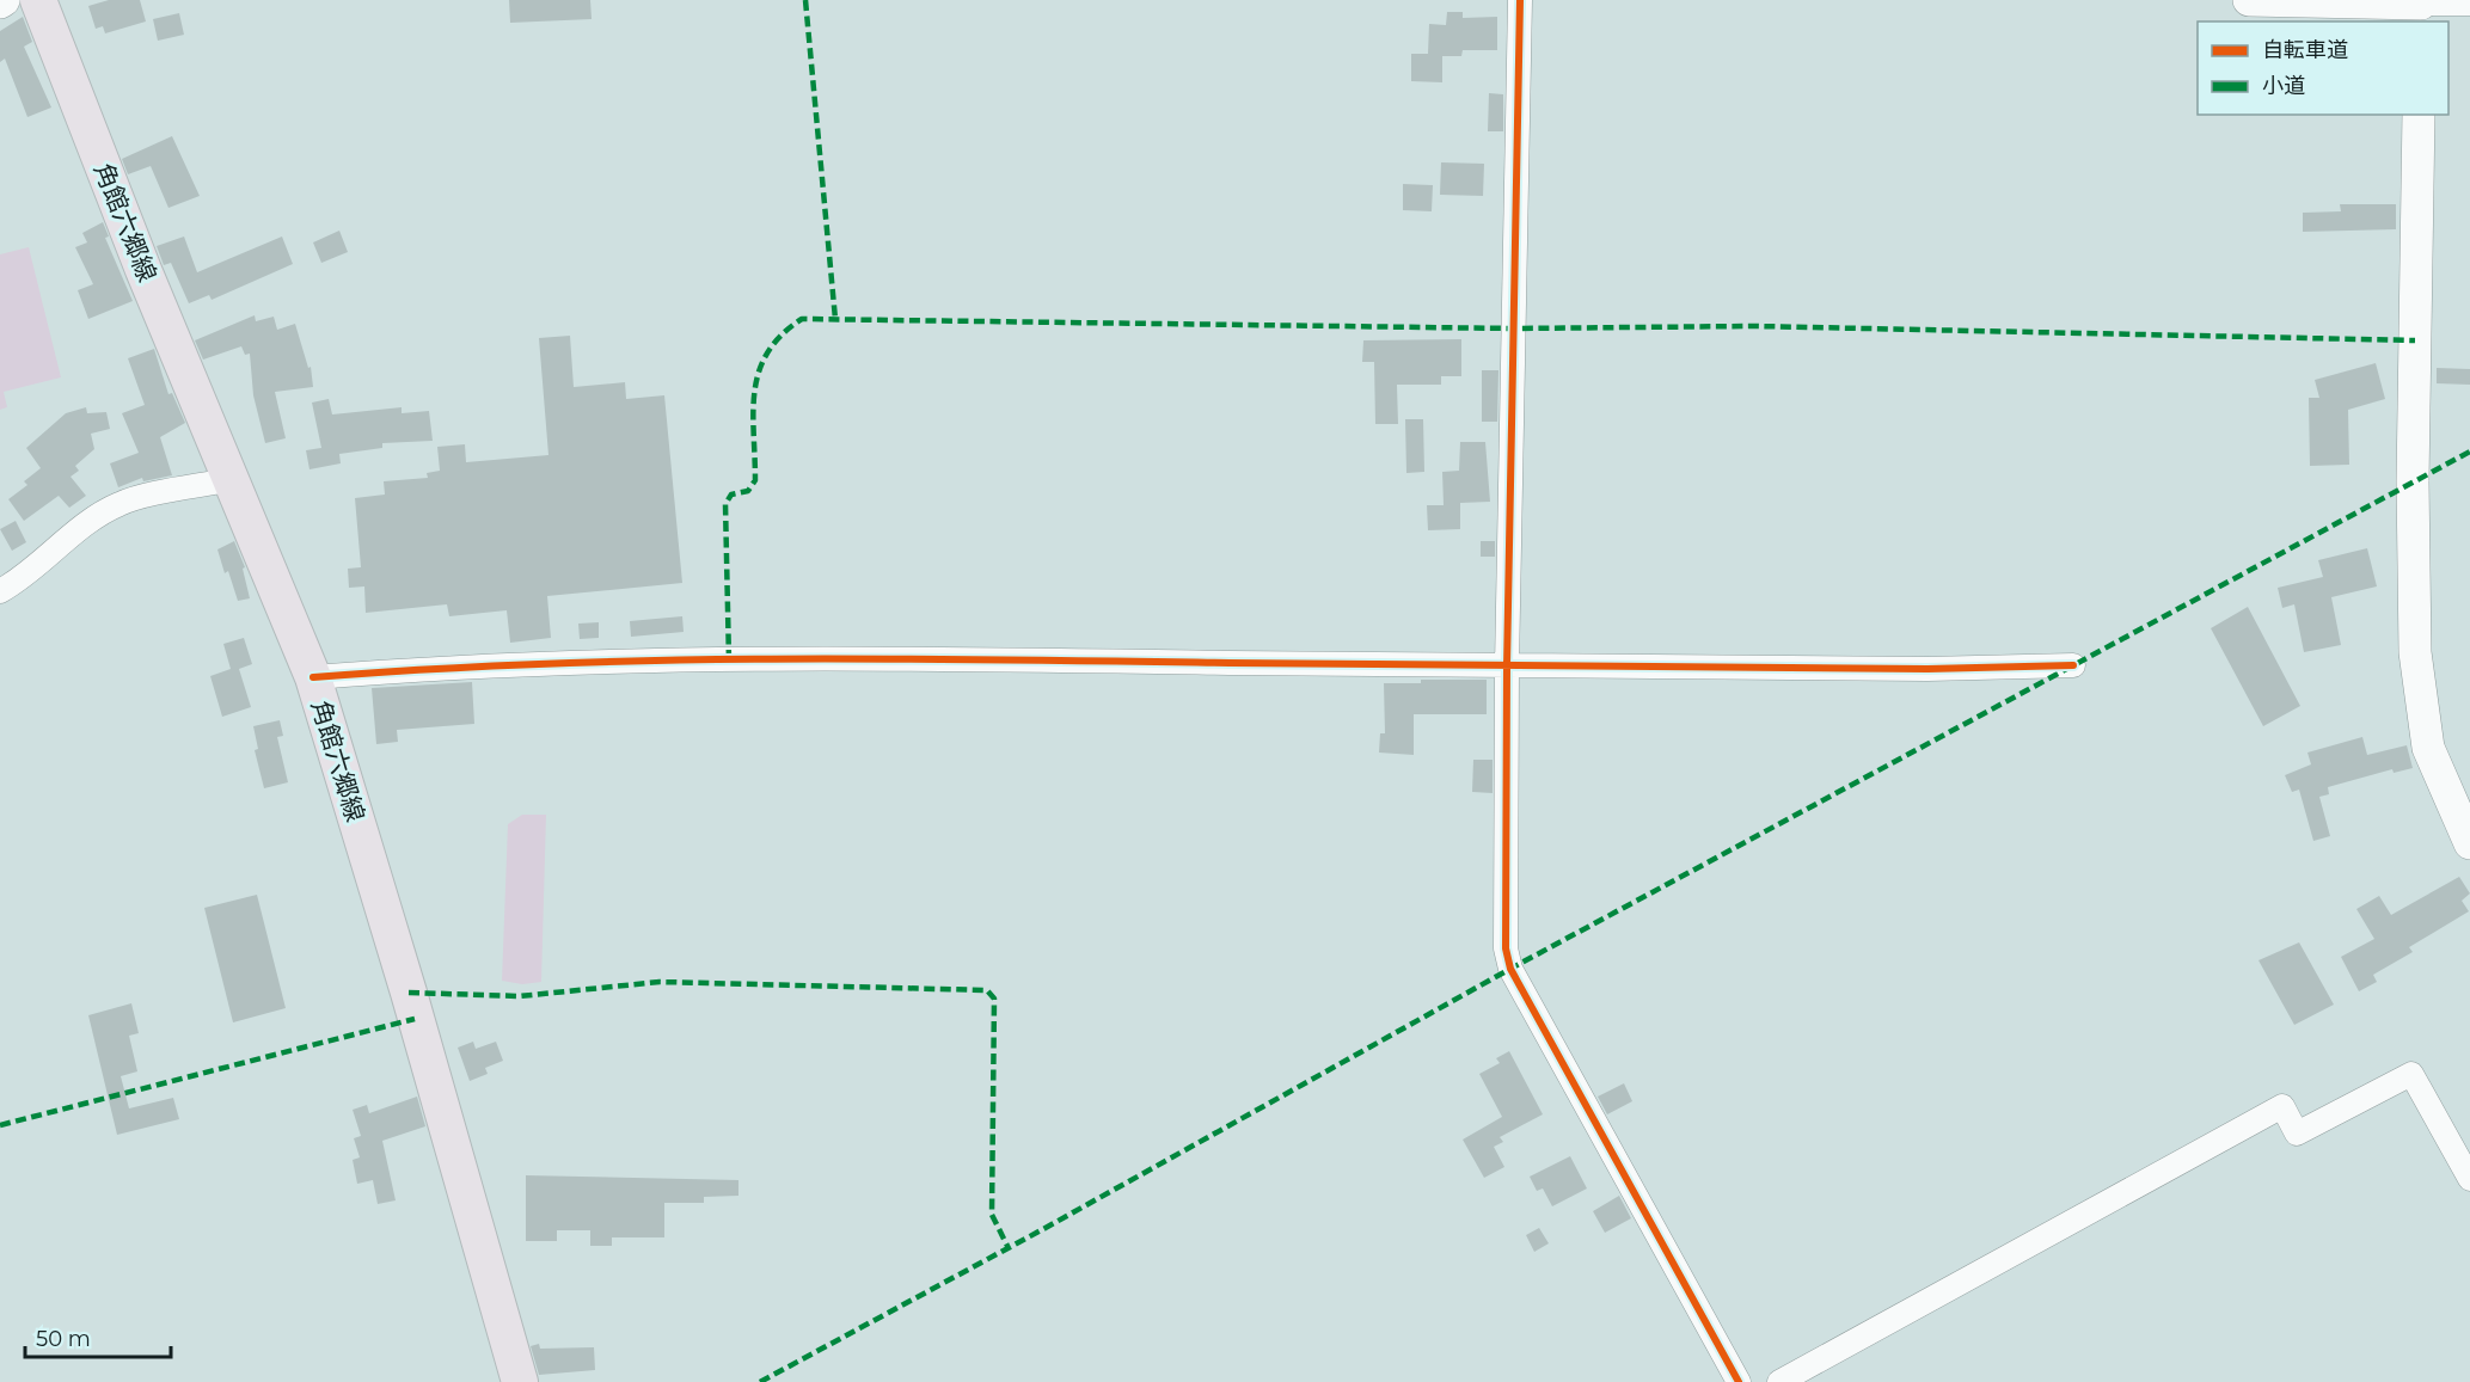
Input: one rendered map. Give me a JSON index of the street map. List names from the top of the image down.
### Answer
{
  "streets": {
    "main road": ["角館六郷線"]
  },
  "legend": ["自転車道", "小道"],
  "scale_bar": "50 m"
}
